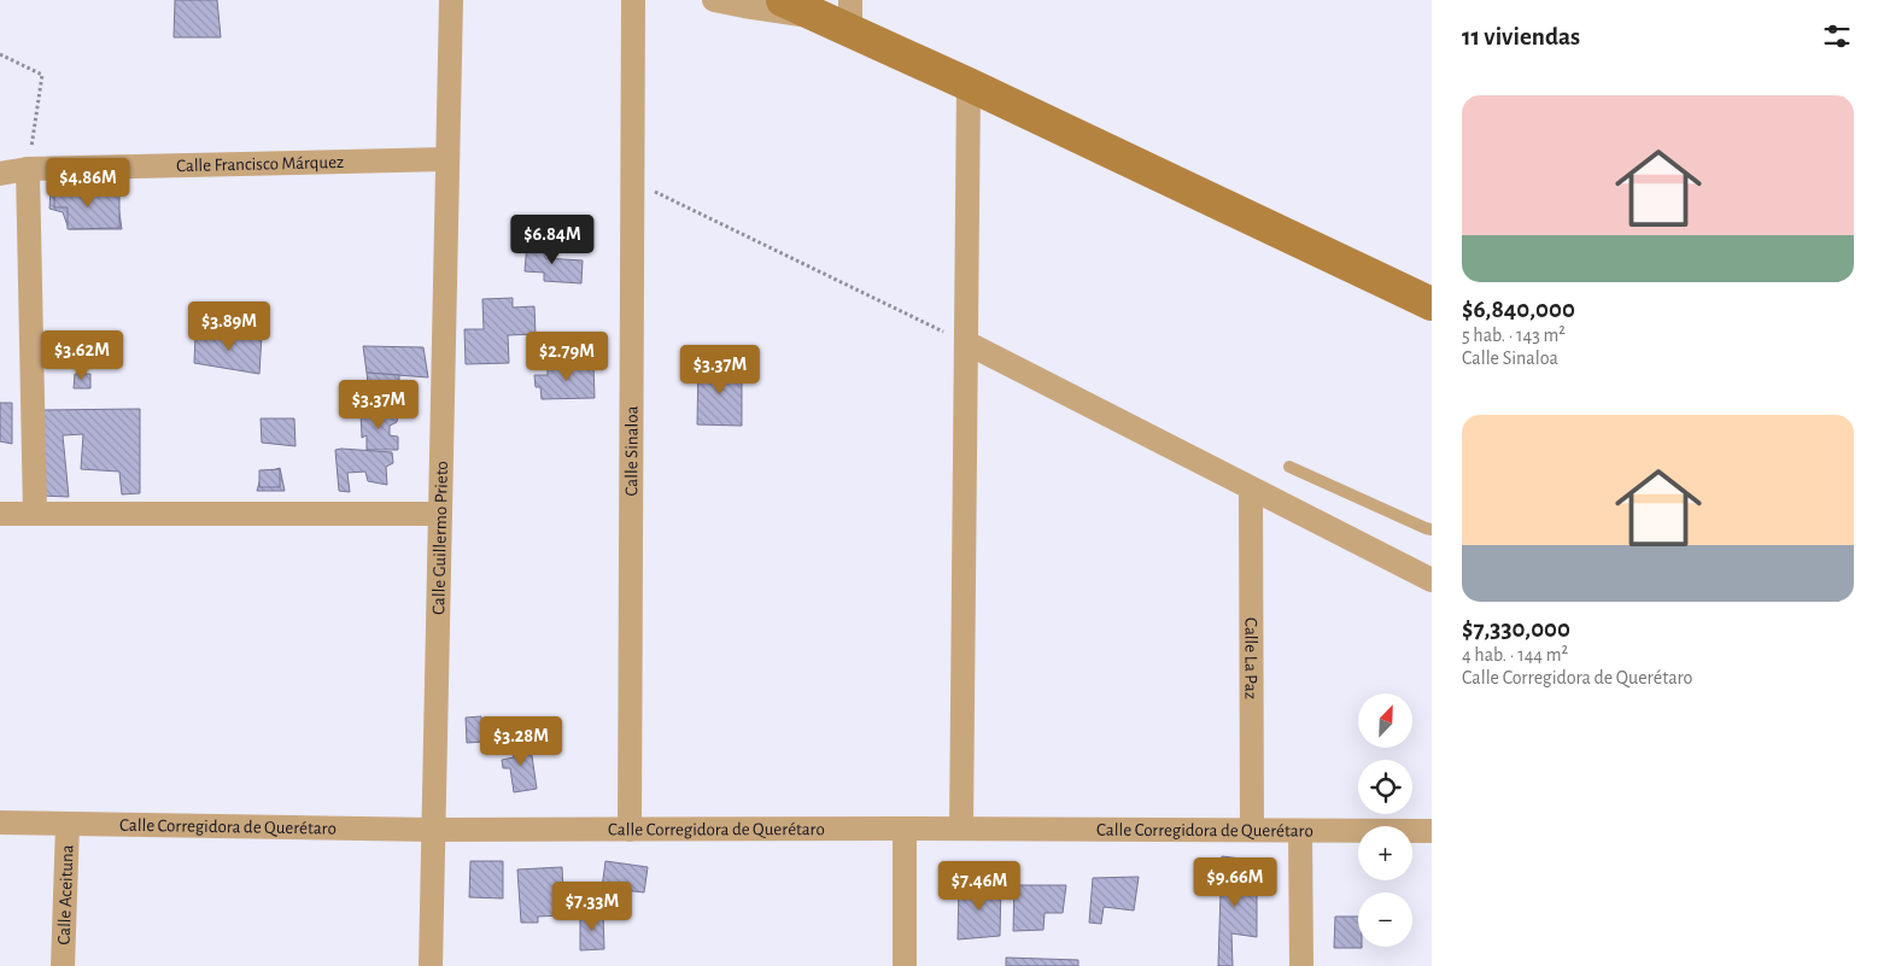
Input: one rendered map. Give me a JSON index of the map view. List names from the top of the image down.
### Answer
{
  "streets": {
    "street": [
      "Calle Francisco Márquez",
      "Calle Sinaloa",
      "Calle Guillermo Prieto",
      "Calle La Paz",
      "Calle Corregidora de Querétaro",
      "Calle Aceituna"
    ]
  },
  "crossings": [
    ["Calle Francisco Márquez", "Calle Guillermo Prieto"],
    ["Calle Sinaloa", "Calle Corregidora de Querétaro"],
    ["Calle Guillermo Prieto", "Calle Corregidora de Querétaro"],
    ["Calle La Paz", "Calle Corregidora de Querétaro"],
    ["Calle Corregidora de Querétaro", "Calle Aceituna"]
  ],
  "north": "top right",
  "page": {
    "heading": "11 viviendas",
    "list": [
      {
        "name": "$6,840,000",
        "note": "5 hab. · 143 m² · Calle Sinaloa"
      },
      {
        "name": "$7,330,000",
        "note": "4 hab. · 144 m² · Calle Corregidora de Querétaro"
      }
    ],
    "price": [
      "$4.86M",
      "$6.84M",
      "$3.89M",
      "$3.62M",
      "$2.79M",
      "$3.37M",
      "$3.37M",
      "$3.28M",
      "$9.66M",
      "$7.46M",
      "$7.33M"
    ],
    "map_buttons": ["+", "−"]
  }
}
